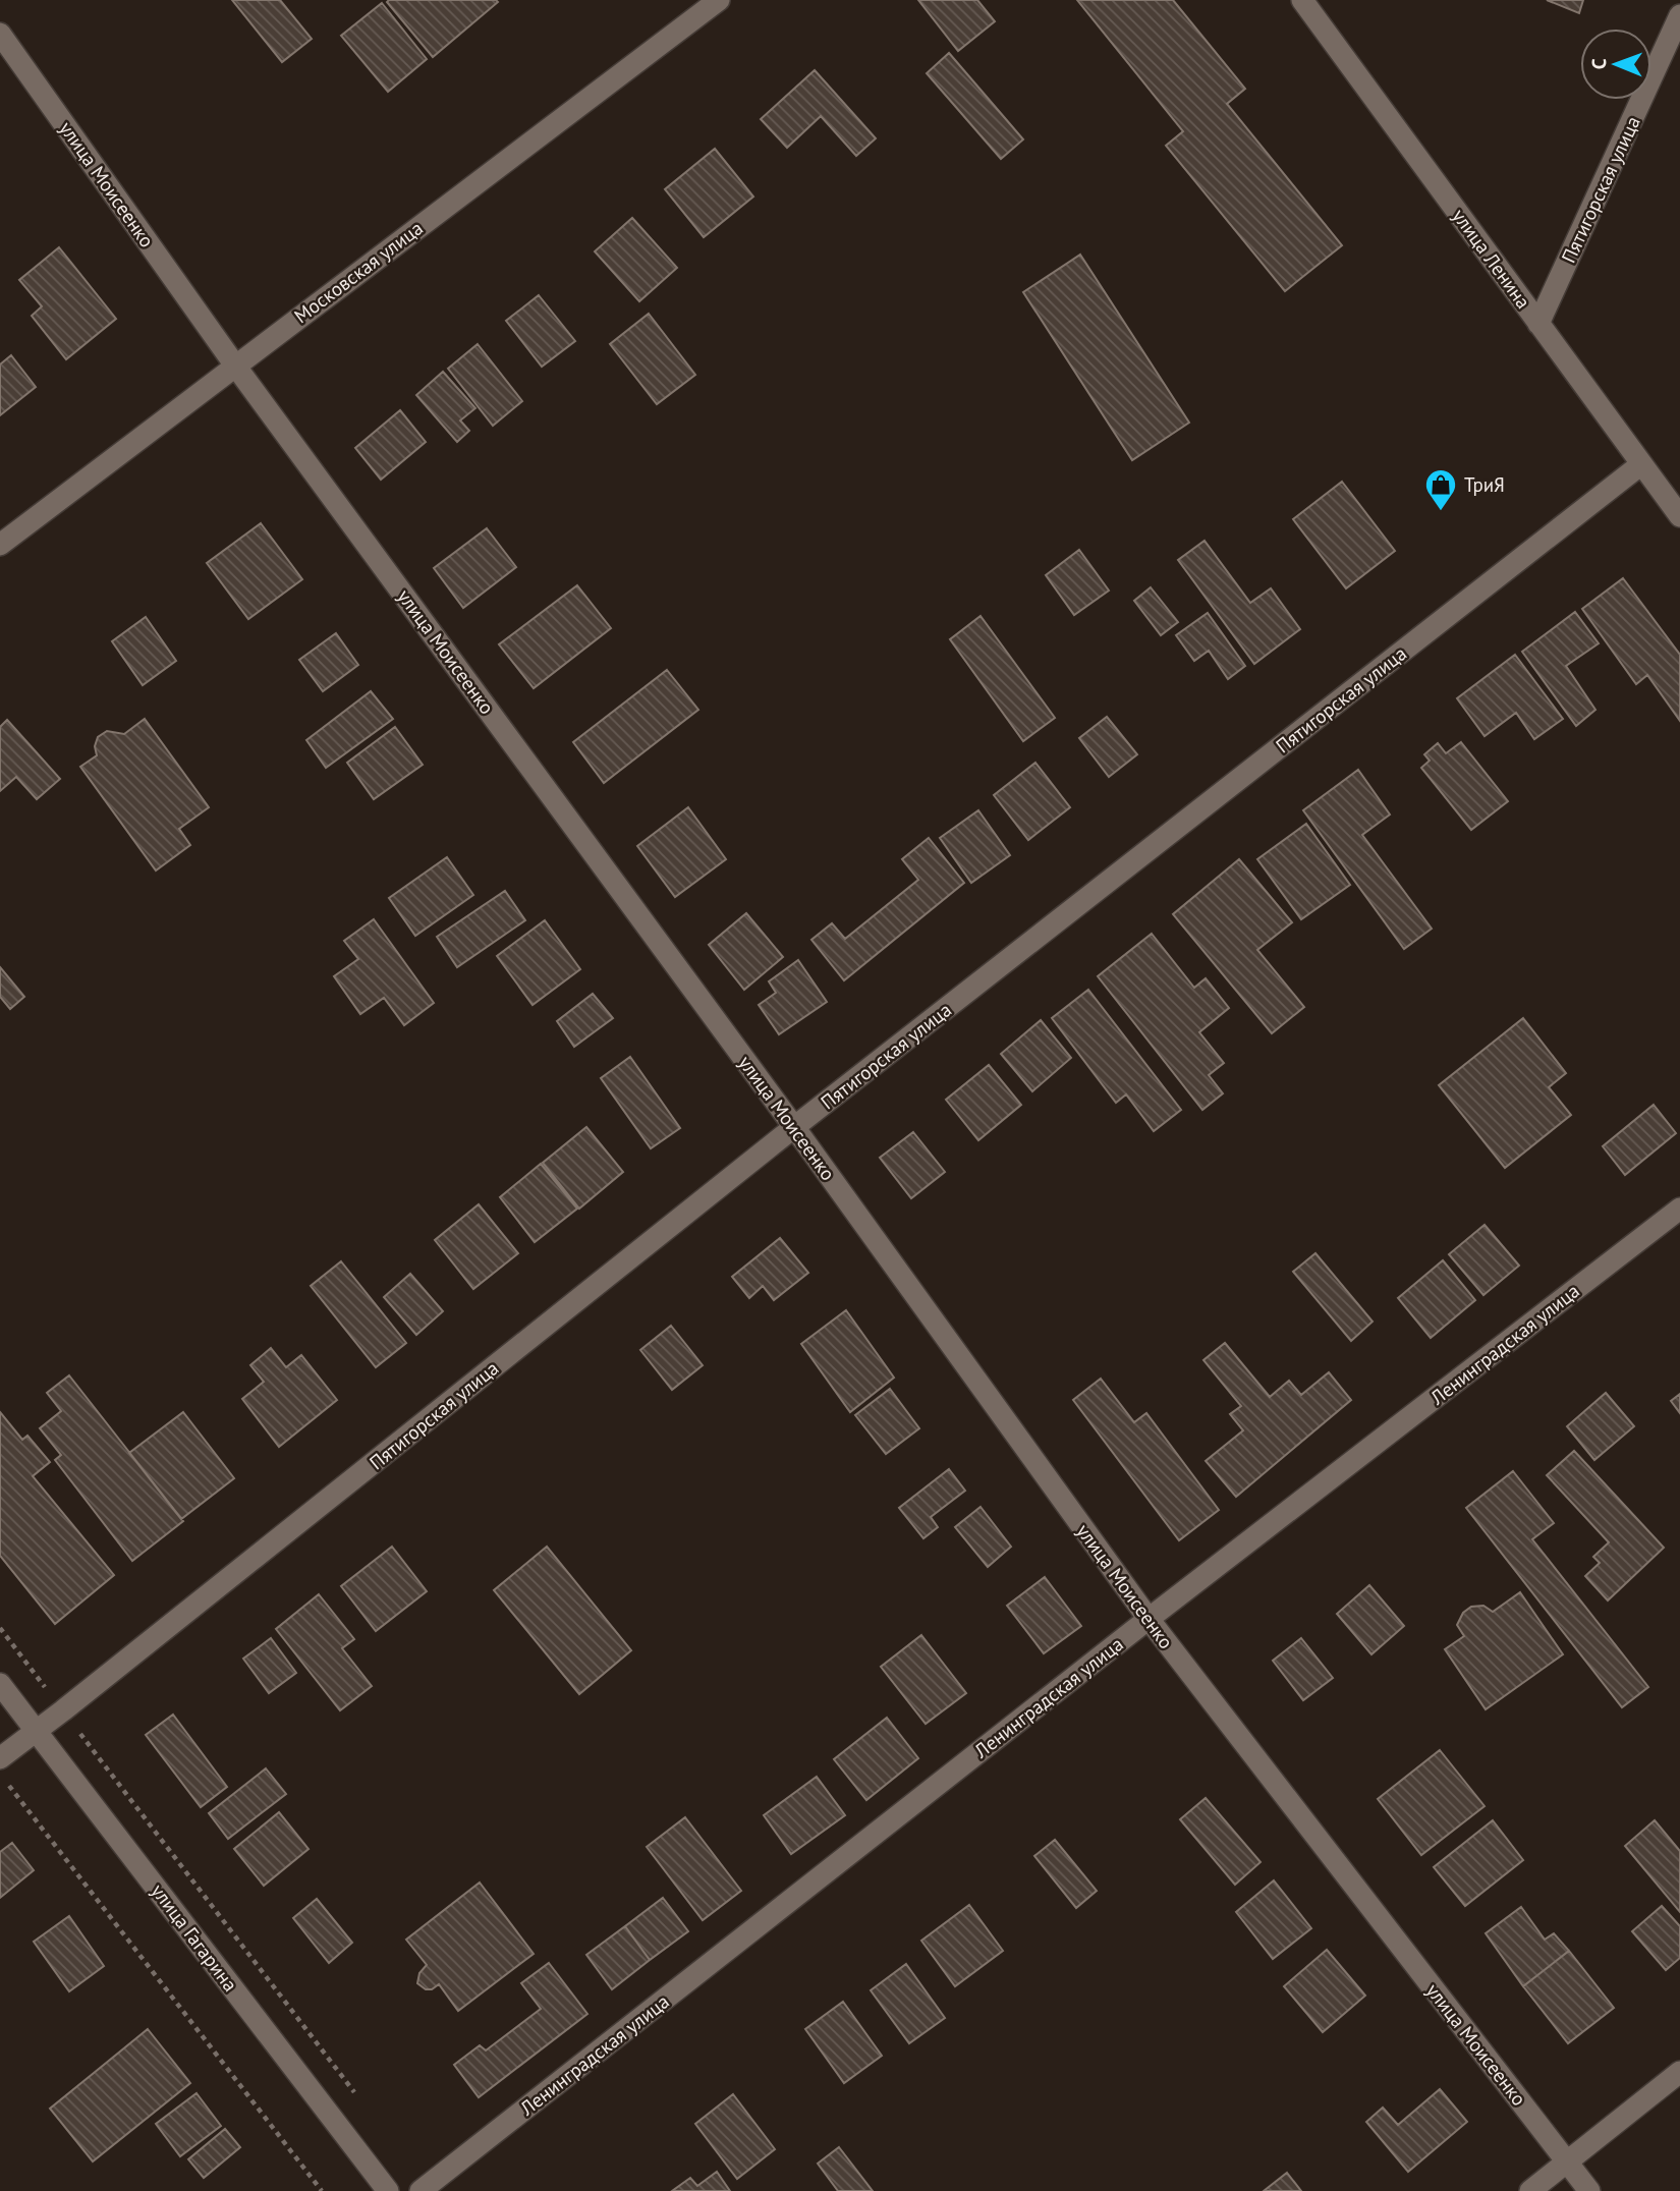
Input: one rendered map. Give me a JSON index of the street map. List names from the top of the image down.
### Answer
{
  "streets": {
    "street": [
      "улица Моисеенко",
      "Пятигорская улица",
      "улица Ленина",
      "Московская улица",
      "Ленинградская улица",
      "улица Гагарина"
    ]
  },
  "crossings": [
    ["улица Моисеенко", "Пятигорская улица"],
    ["улица Моисеенко", "Московская улица"],
    ["улица Моисеенко", "Ленинградская улица"],
    ["Пятигорская улица", "улица Ленина"],
    ["Пятигорская улица", "улица Гагарина"]
  ],
  "places": {
    "shop": ["ТриЯ"]
  },
  "north": "left"
}
